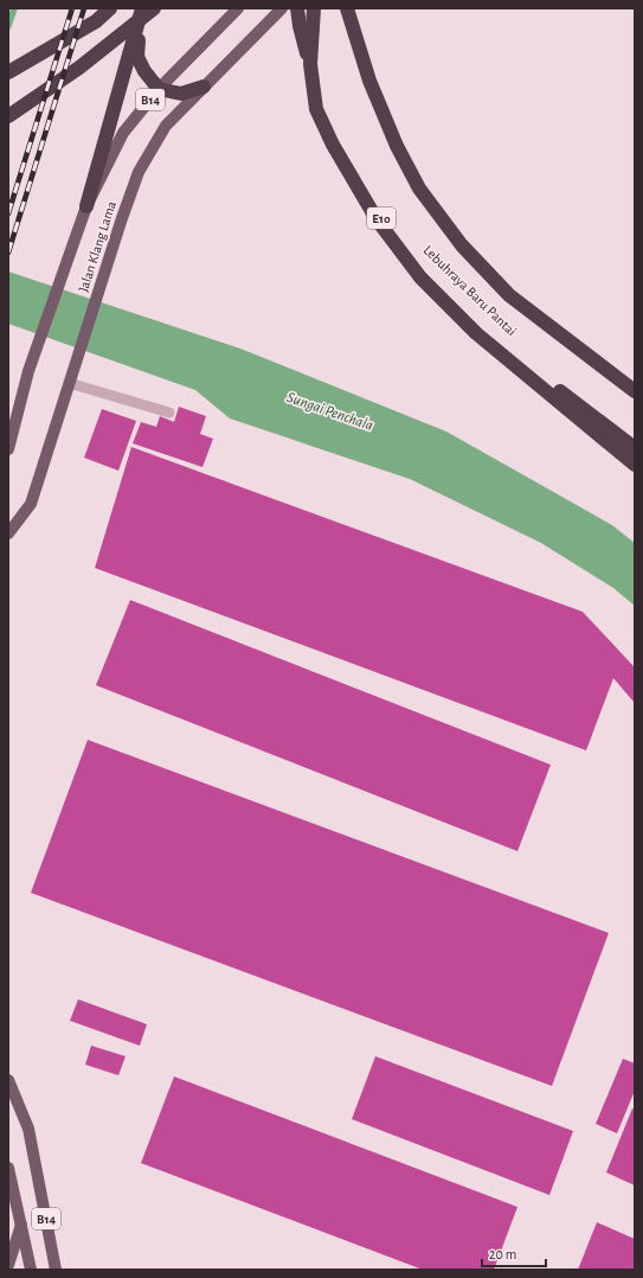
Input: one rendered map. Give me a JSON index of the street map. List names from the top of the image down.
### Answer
{
  "streets": {
    "highway": ["E10", "Lebuhraya Baru Pantai"],
    "main road": ["B14", "Jalan Klang Lama"]
  },
  "water": ["Sungai Penchala"],
  "scale_bar": "20 m"
}
